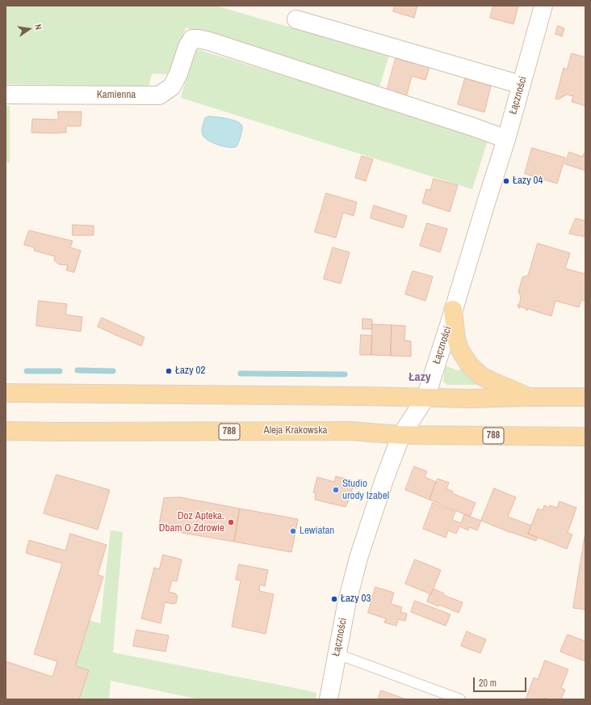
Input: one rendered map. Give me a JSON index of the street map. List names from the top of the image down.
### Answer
{
  "streets": {
    "main road": ["Aleja Krakowska", "788"],
    "street": ["Kamienna", "Łączności"]
  },
  "crossings": [
    ["Kamienna", "Łączności"],
    ["Łączności", "Aleja Krakowska"]
  ],
  "districts": ["Łazy"],
  "places": [
    "Łazy 04",
    "Łazy 02",
    "Studio urody Izabel",
    "Doz Apteka. Dbam O Zdrowie",
    "Lewiatan",
    "Łazy 03"
  ],
  "scale_bar": "20 m",
  "north": "right"
}
